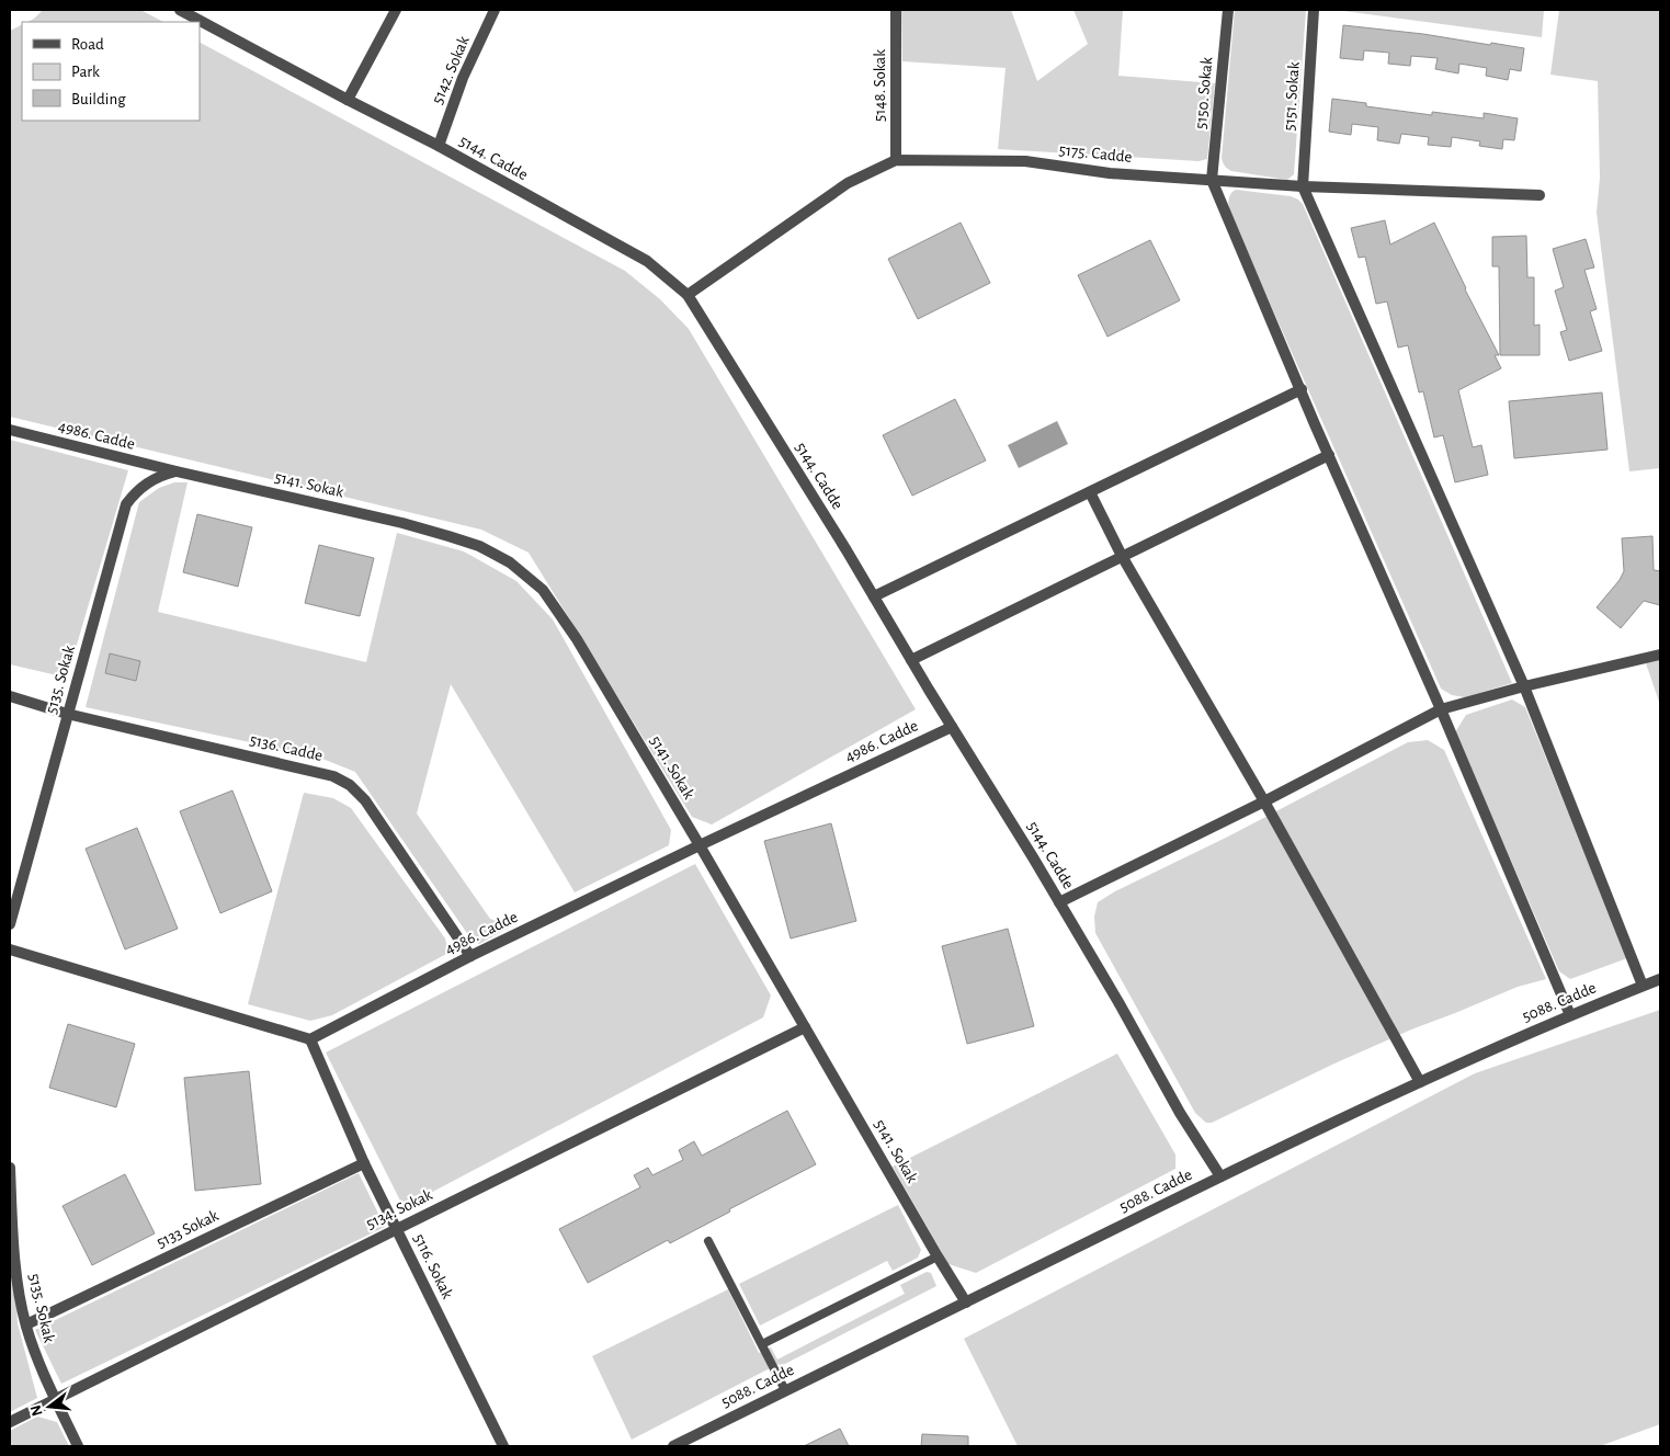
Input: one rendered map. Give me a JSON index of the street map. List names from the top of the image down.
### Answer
{
  "streets": {
    "street": [
      "5142. Sokak",
      "5148. Sokak",
      "5150. Sokak",
      "5151. Sokak",
      "5175. Cadde",
      "5144. Cadde",
      "4986. Cadde",
      "5141. Sokak",
      "5135. Sokak",
      "5136. Cadde",
      "5088. Cadde",
      "5134. Sokak",
      "5133 Sokak",
      "5116. Sokak"
    ]
  },
  "crossings": [
    ["5142. Sokak", "5144. Cadde"],
    ["5148. Sokak", "5175. Cadde"],
    ["5150. Sokak", "5175. Cadde"],
    ["5151. Sokak", "5175. Cadde"],
    ["5175. Cadde", "5144. Cadde"],
    ["5144. Cadde", "4986. Cadde"],
    ["5144. Cadde", "5088. Cadde"],
    ["4986. Cadde", "5141. Sokak"],
    ["4986. Cadde", "5135. Sokak"],
    ["4986. Cadde", "5136. Cadde"],
    ["4986. Cadde", "5116. Sokak"],
    ["5141. Sokak", "5135. Sokak"],
    ["5141. Sokak", "5088. Cadde"],
    ["5141. Sokak", "5134. Sokak"],
    ["5135. Sokak", "5136. Cadde"],
    ["5135. Sokak", "5134. Sokak"],
    ["5135. Sokak", "5133 Sokak"],
    ["5134. Sokak", "5116. Sokak"],
    ["5133 Sokak", "5116. Sokak"]
  ],
  "legend": ["Road", "Park", "Building"],
  "north": "left"
}
